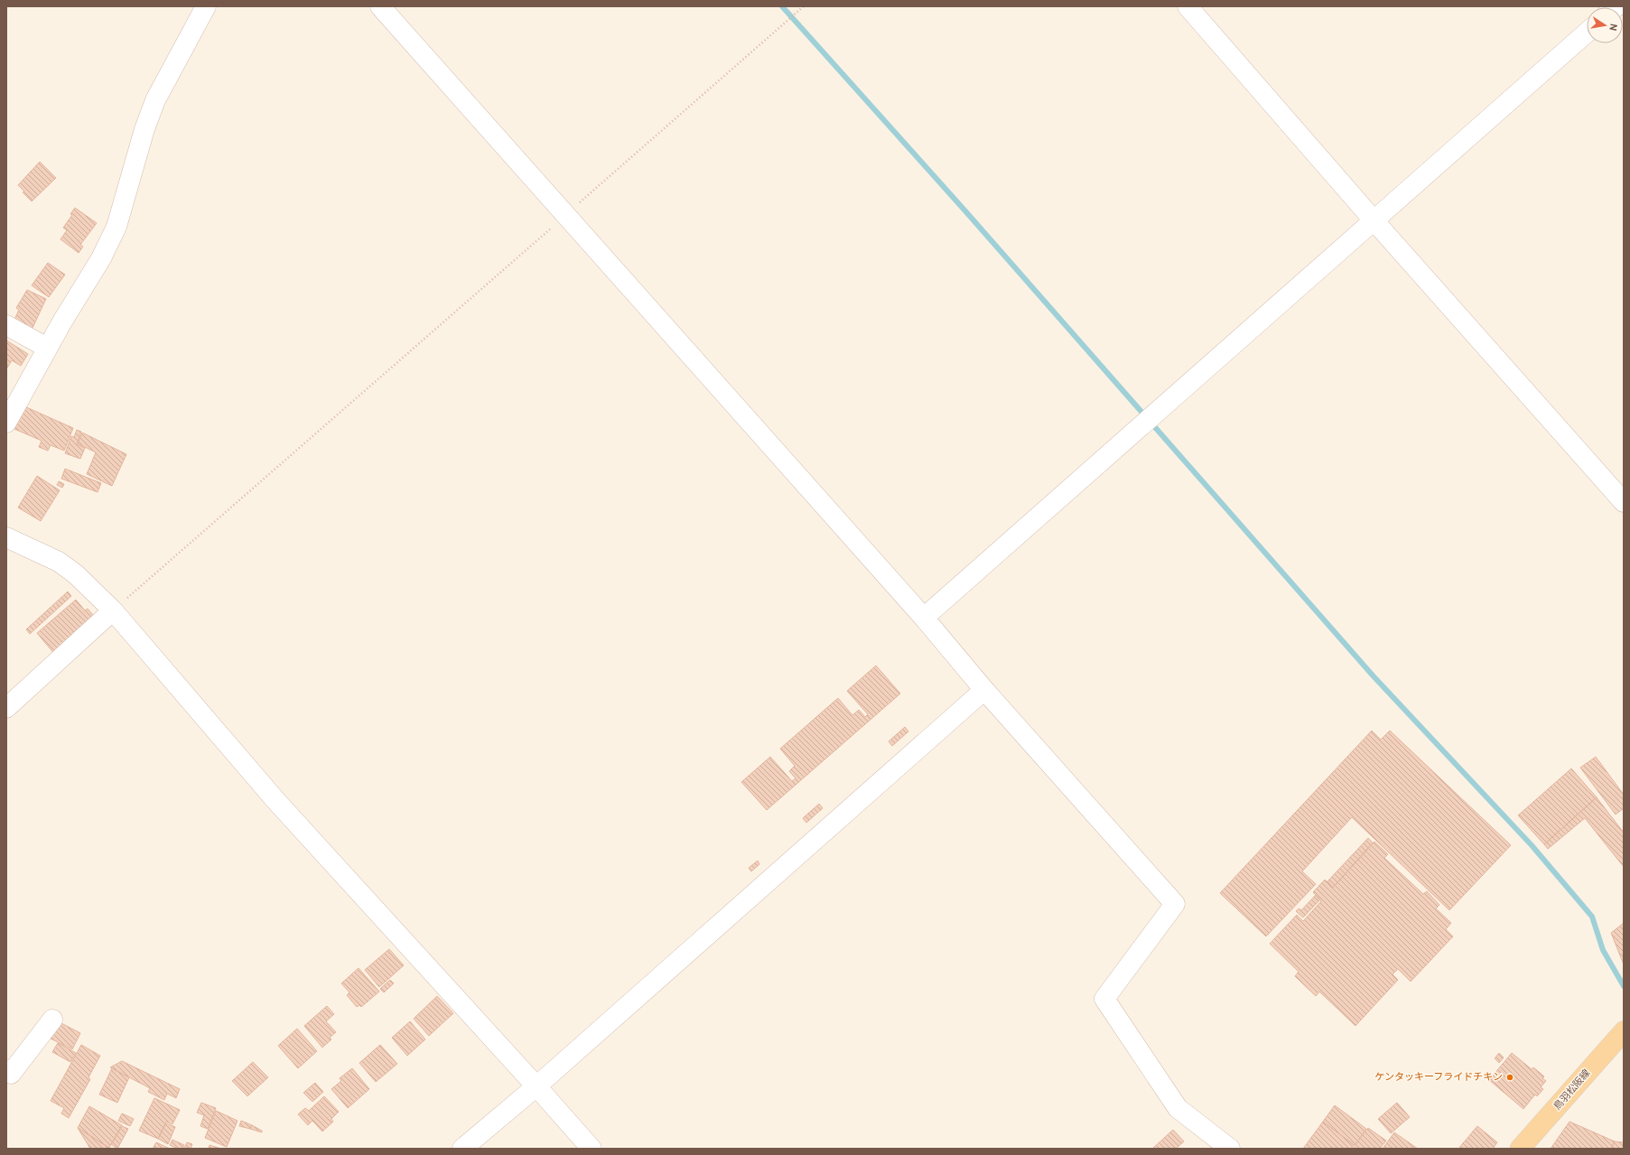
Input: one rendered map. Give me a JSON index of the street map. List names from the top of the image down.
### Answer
{
  "streets": {
    "main road": ["鳥羽松阪線"]
  },
  "places": ["ケンタッキーフライドチキン"],
  "north": "right"
}
